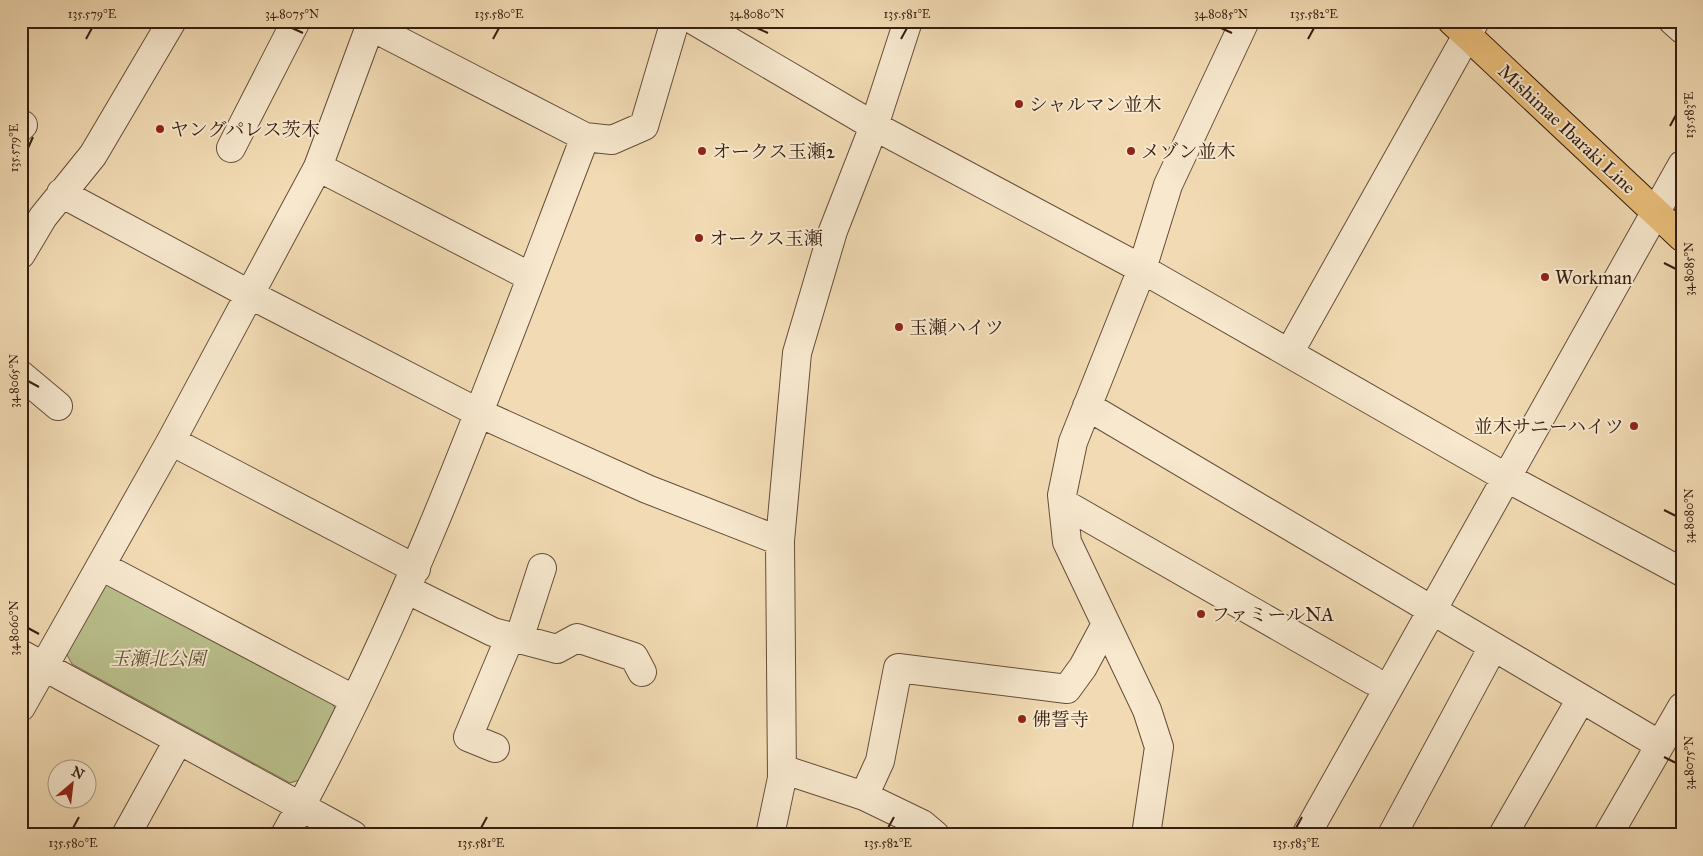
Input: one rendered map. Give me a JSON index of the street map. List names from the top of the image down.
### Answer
{
  "streets": {
    "main road": ["Mishimae Ibaraki Line"]
  },
  "parks": ["玉瀬北公園"],
  "places": [
    "シャルマン並木",
    "ヤングパレス茨木",
    "オークス玉瀬2",
    "メゾン並木",
    "オークス玉瀬",
    "Workman",
    "玉瀬ハイツ",
    "並木サニーハイツ",
    "ファミールNA",
    "佛誓寺"
  ],
  "north": "top right",
  "coordinates": [
    "135.579°E",
    "34.8075°N",
    "135.580°E",
    "34.8080°N",
    "135.581°E",
    "34.8085°N",
    "135.582°E",
    "135.583°E",
    "34.8065°N",
    "34.8060°N"
  ]
}
